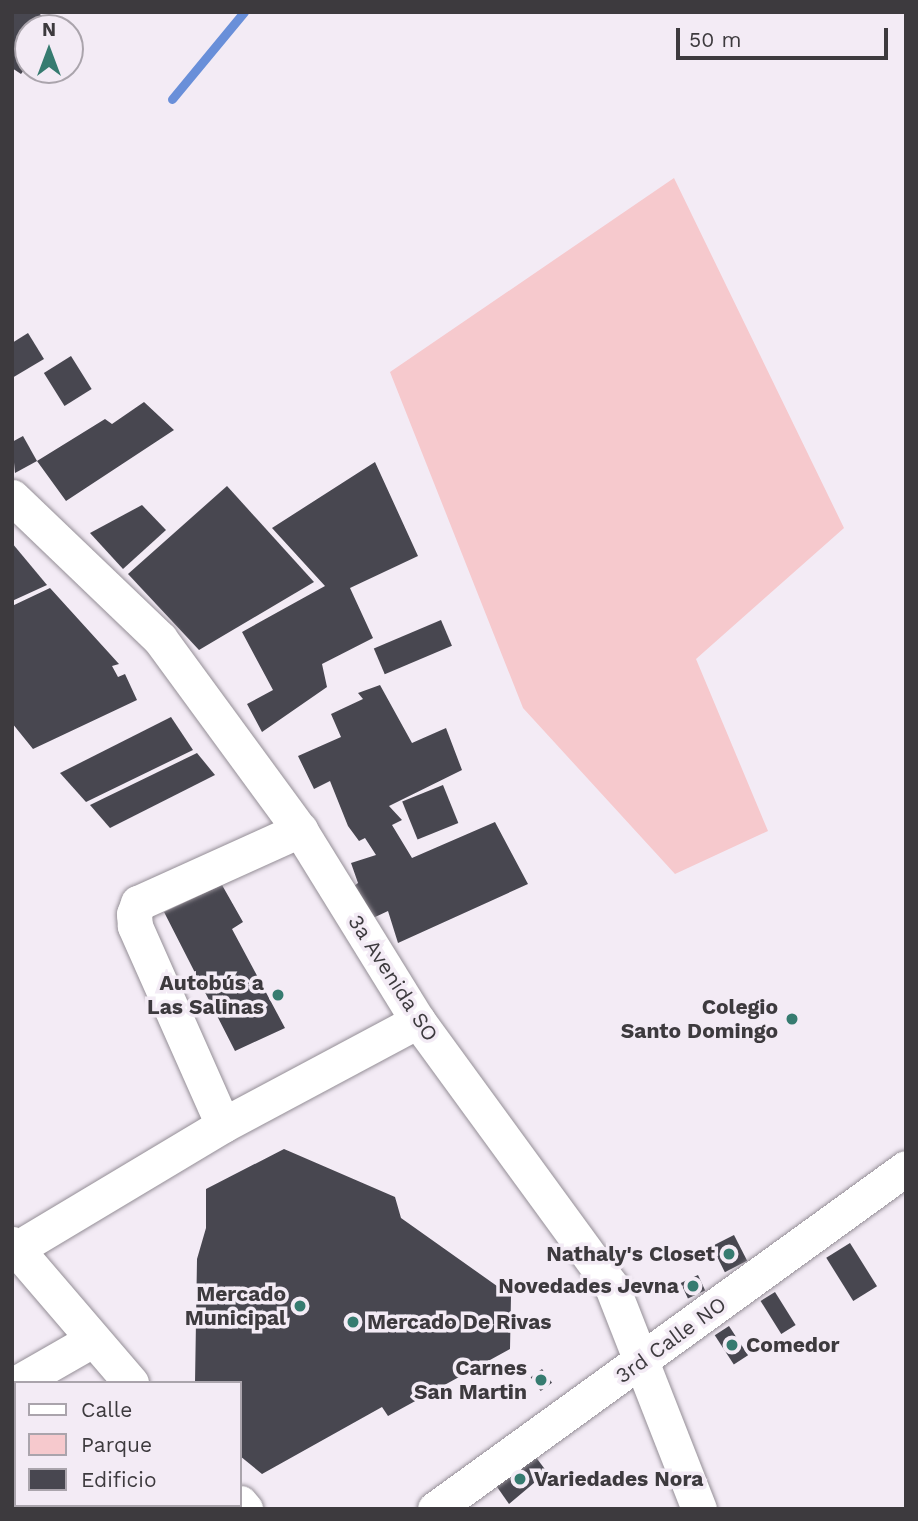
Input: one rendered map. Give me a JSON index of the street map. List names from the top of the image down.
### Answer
{
  "streets": {
    "street": ["3a Avenida SO", "3rd Calle NO"]
  },
  "crossings": [
    ["3a Avenida SO", "3rd Calle NO"]
  ],
  "places": [
    "Autobús a Las Salinas",
    "Colegio Santo Domingo",
    "Nathaly's Closet",
    "Novedades Jevna",
    "Mercado Municipal",
    "Mercado De Rivas",
    "Comedor",
    "Carnes San Martin",
    "Variedades Nora"
  ],
  "legend": ["Calle", "Parque", "Edificio"],
  "scale_bar": "50 m",
  "north": "top"
}
